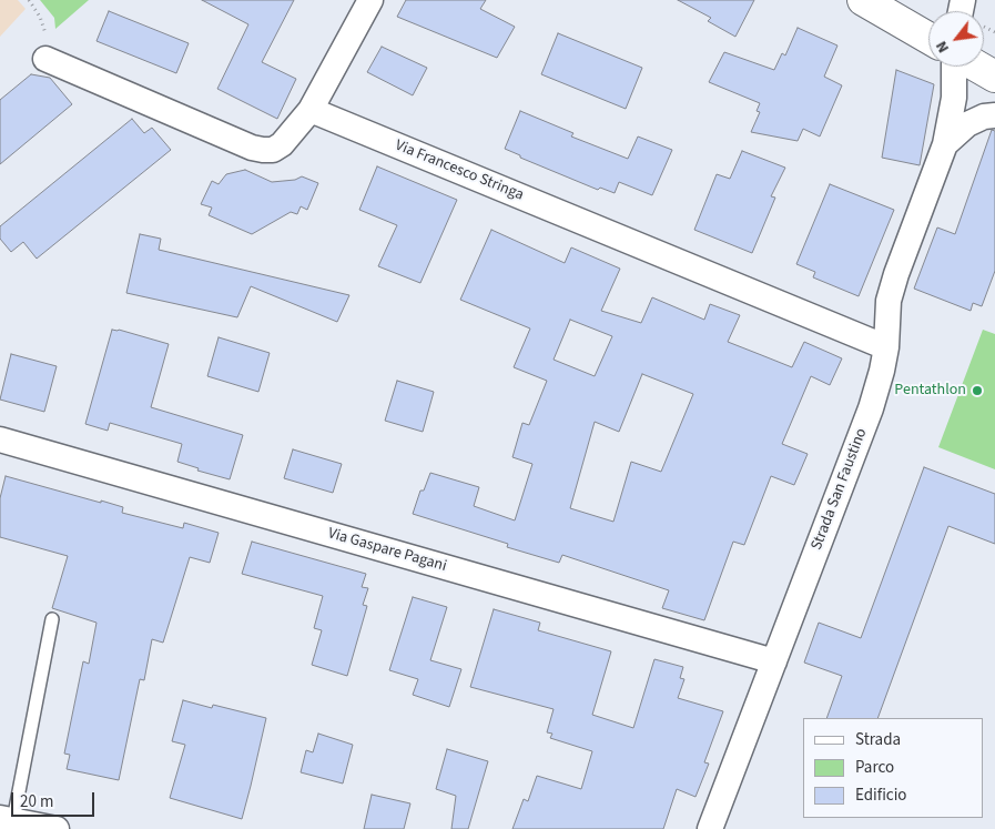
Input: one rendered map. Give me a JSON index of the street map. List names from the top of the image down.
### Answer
{
  "streets": {
    "street": ["Via Francesco Stringa", "Strada San Faustino", "Via Gaspare Pagani"]
  },
  "crossings": [
    ["Via Francesco Stringa", "Strada San Faustino"],
    ["Strada San Faustino", "Via Gaspare Pagani"]
  ],
  "places": ["Pentathlon"],
  "legend": ["Strada", "Parco", "Edificio"],
  "scale_bar": "20 m",
  "north": "bottom left"
}
